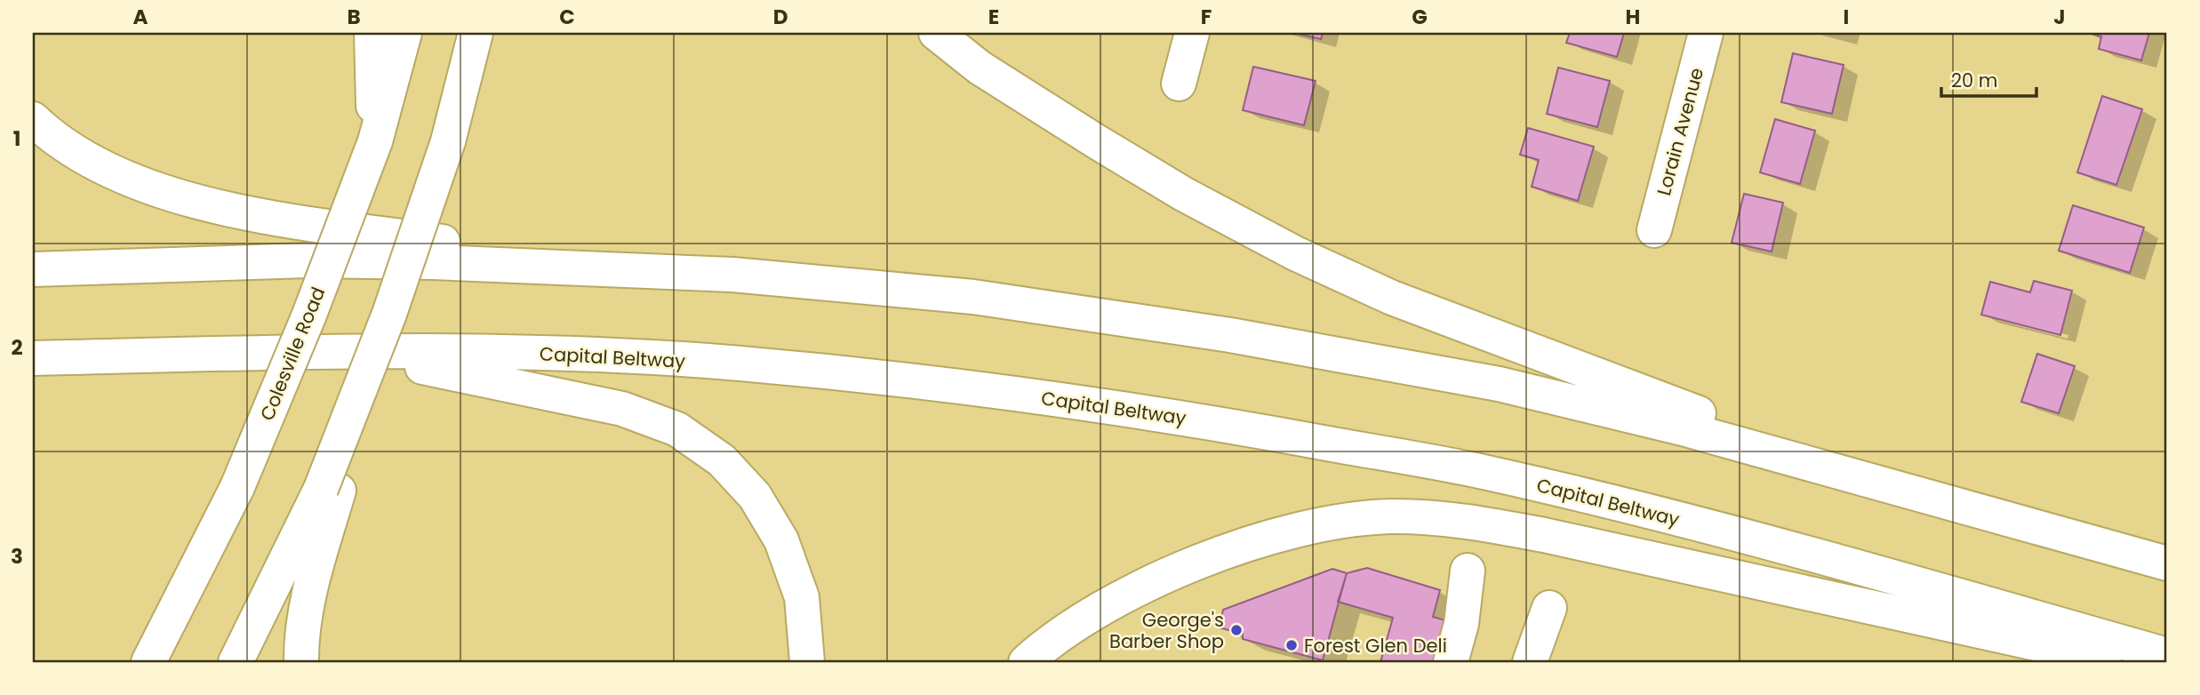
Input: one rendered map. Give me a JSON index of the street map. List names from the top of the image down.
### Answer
{
  "streets": {
    "main road": ["Lorain Avenue", "Colesville Road", "Capital Beltway"]
  },
  "places": ["George's Barber Shop", "Forest Glen Deli"],
  "scale_bar": "20 m",
  "grid": {
    "columns": [
      "A",
      "B",
      "C",
      "D",
      "E",
      "F",
      "G",
      "H",
      "I",
      "J"
    ],
    "rows": ["1", "2", "3"]
  }
}
